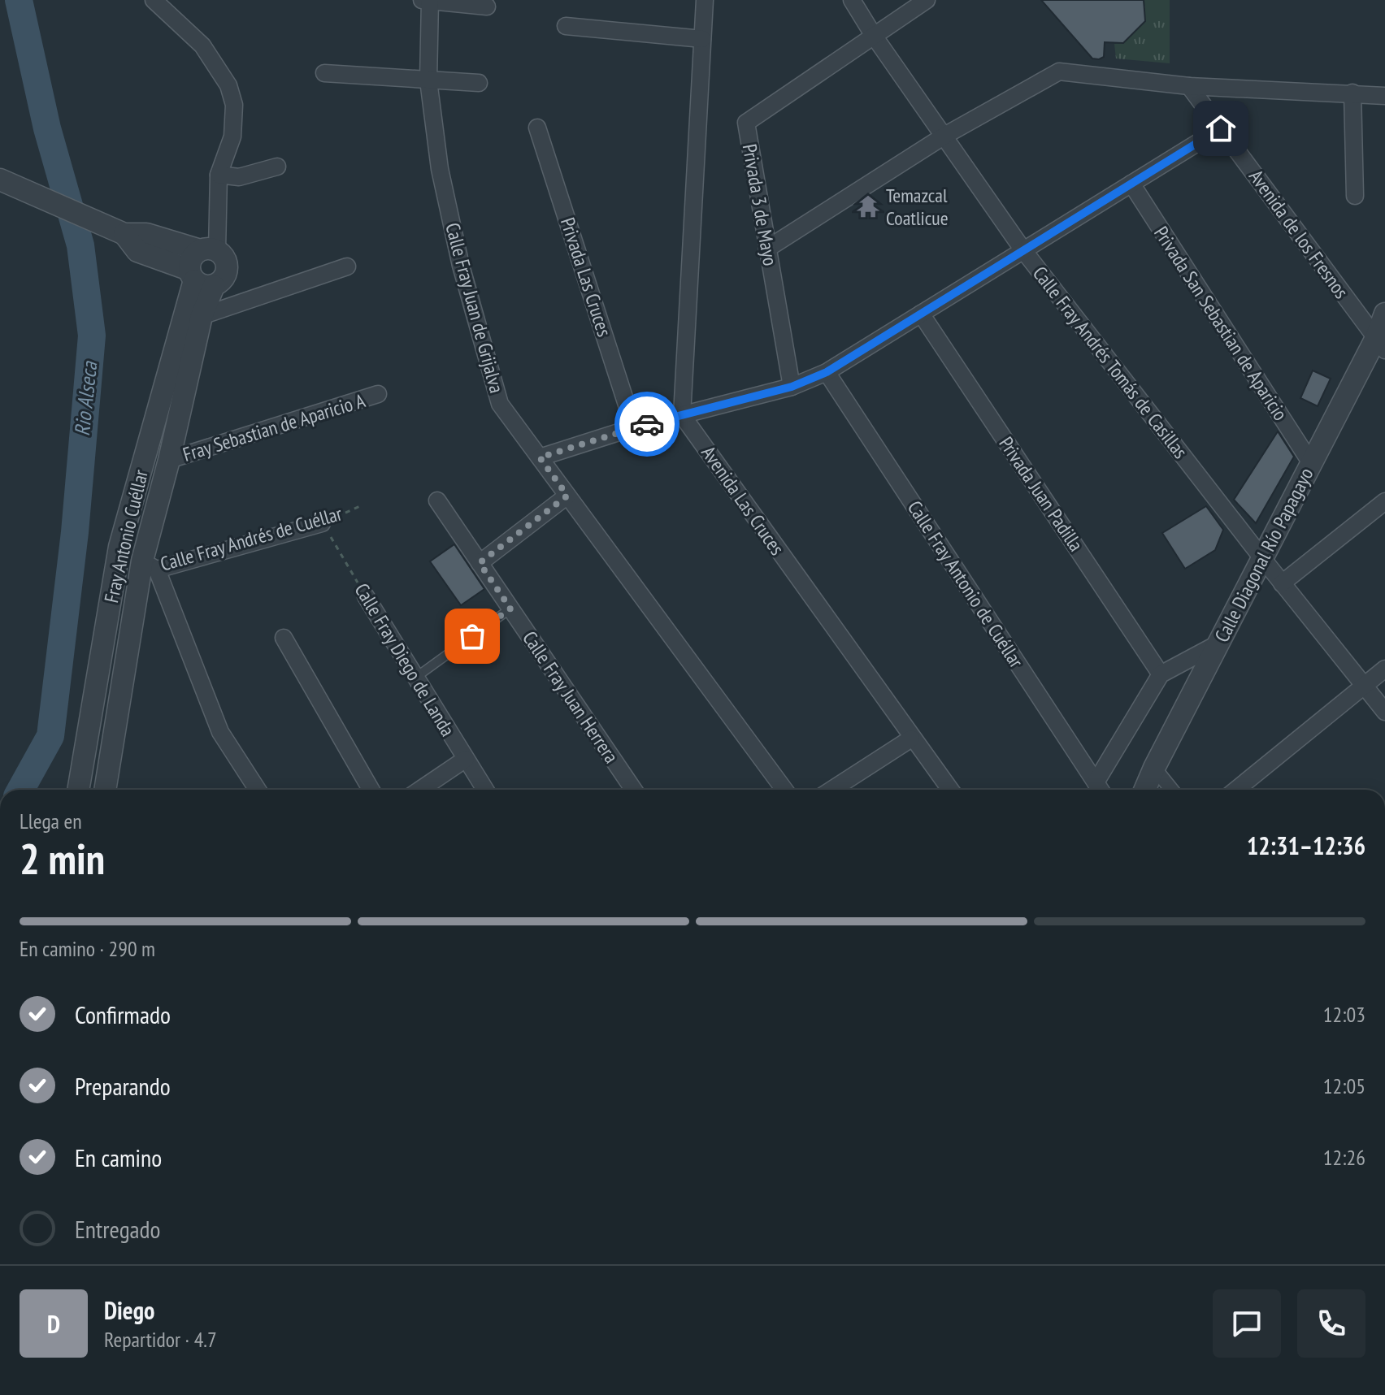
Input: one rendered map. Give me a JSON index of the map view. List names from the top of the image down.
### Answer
{
  "streets": {
    "street": [
      "Privada 3 de Mayo",
      "Avenida de los Fresnos",
      "Privada Las Cruces",
      "Calle Fray Juan de Grijalva",
      "Privada San Sebastian de Aparicio",
      "Calle Fray Andrés Tomás de Casillas",
      "Fray Sebastian de Aparicio A",
      "Privada Juan Padilla",
      "Avenida Las Cruces",
      "Fray Antonio Cuéllar",
      "Calle Fray Andrés de Cuéllar",
      "Calle Diagonal Río Papagayo",
      "Calle Fray Antonio de Cuéllar",
      "Calle Fray Diego de Landa",
      "Calle Fray Juan Herrera"
    ]
  },
  "crossings": [
    ["Privada 3 de Mayo", "Calle Fray Andrés Tomás de Casillas"],
    ["Avenida de los Fresnos", "Calle Diagonal Río Papagayo"],
    ["Privada San Sebastian de Aparicio", "Calle Diagonal Río Papagayo"],
    ["Calle Fray Andrés Tomás de Casillas", "Calle Diagonal Río Papagayo"],
    ["Fray Sebastian de Aparicio A", "Fray Antonio Cuéllar"],
    ["Fray Antonio Cuéllar", "Calle Fray Andrés de Cuéllar"],
    ["Calle Fray Andrés de Cuéllar", "Calle Fray Diego de Landa"]
  ],
  "water": ["Rio Alseca"],
  "places": {
    "temple": ["Temazcal Coatlicue"]
  },
  "page": {
    "heading": ["2 min", "Llega en", "12:31–12:36"],
    "panel": ["Diego", "Repartidor · 4.7"],
    "bar": "En camino · 290 m",
    "list": [
      ["Confirmado", "12:03"],
      ["Preparando", "12:05"],
      ["En camino", "12:26"],
      "Entregado"
    ],
    "round": "D"
  }
}
